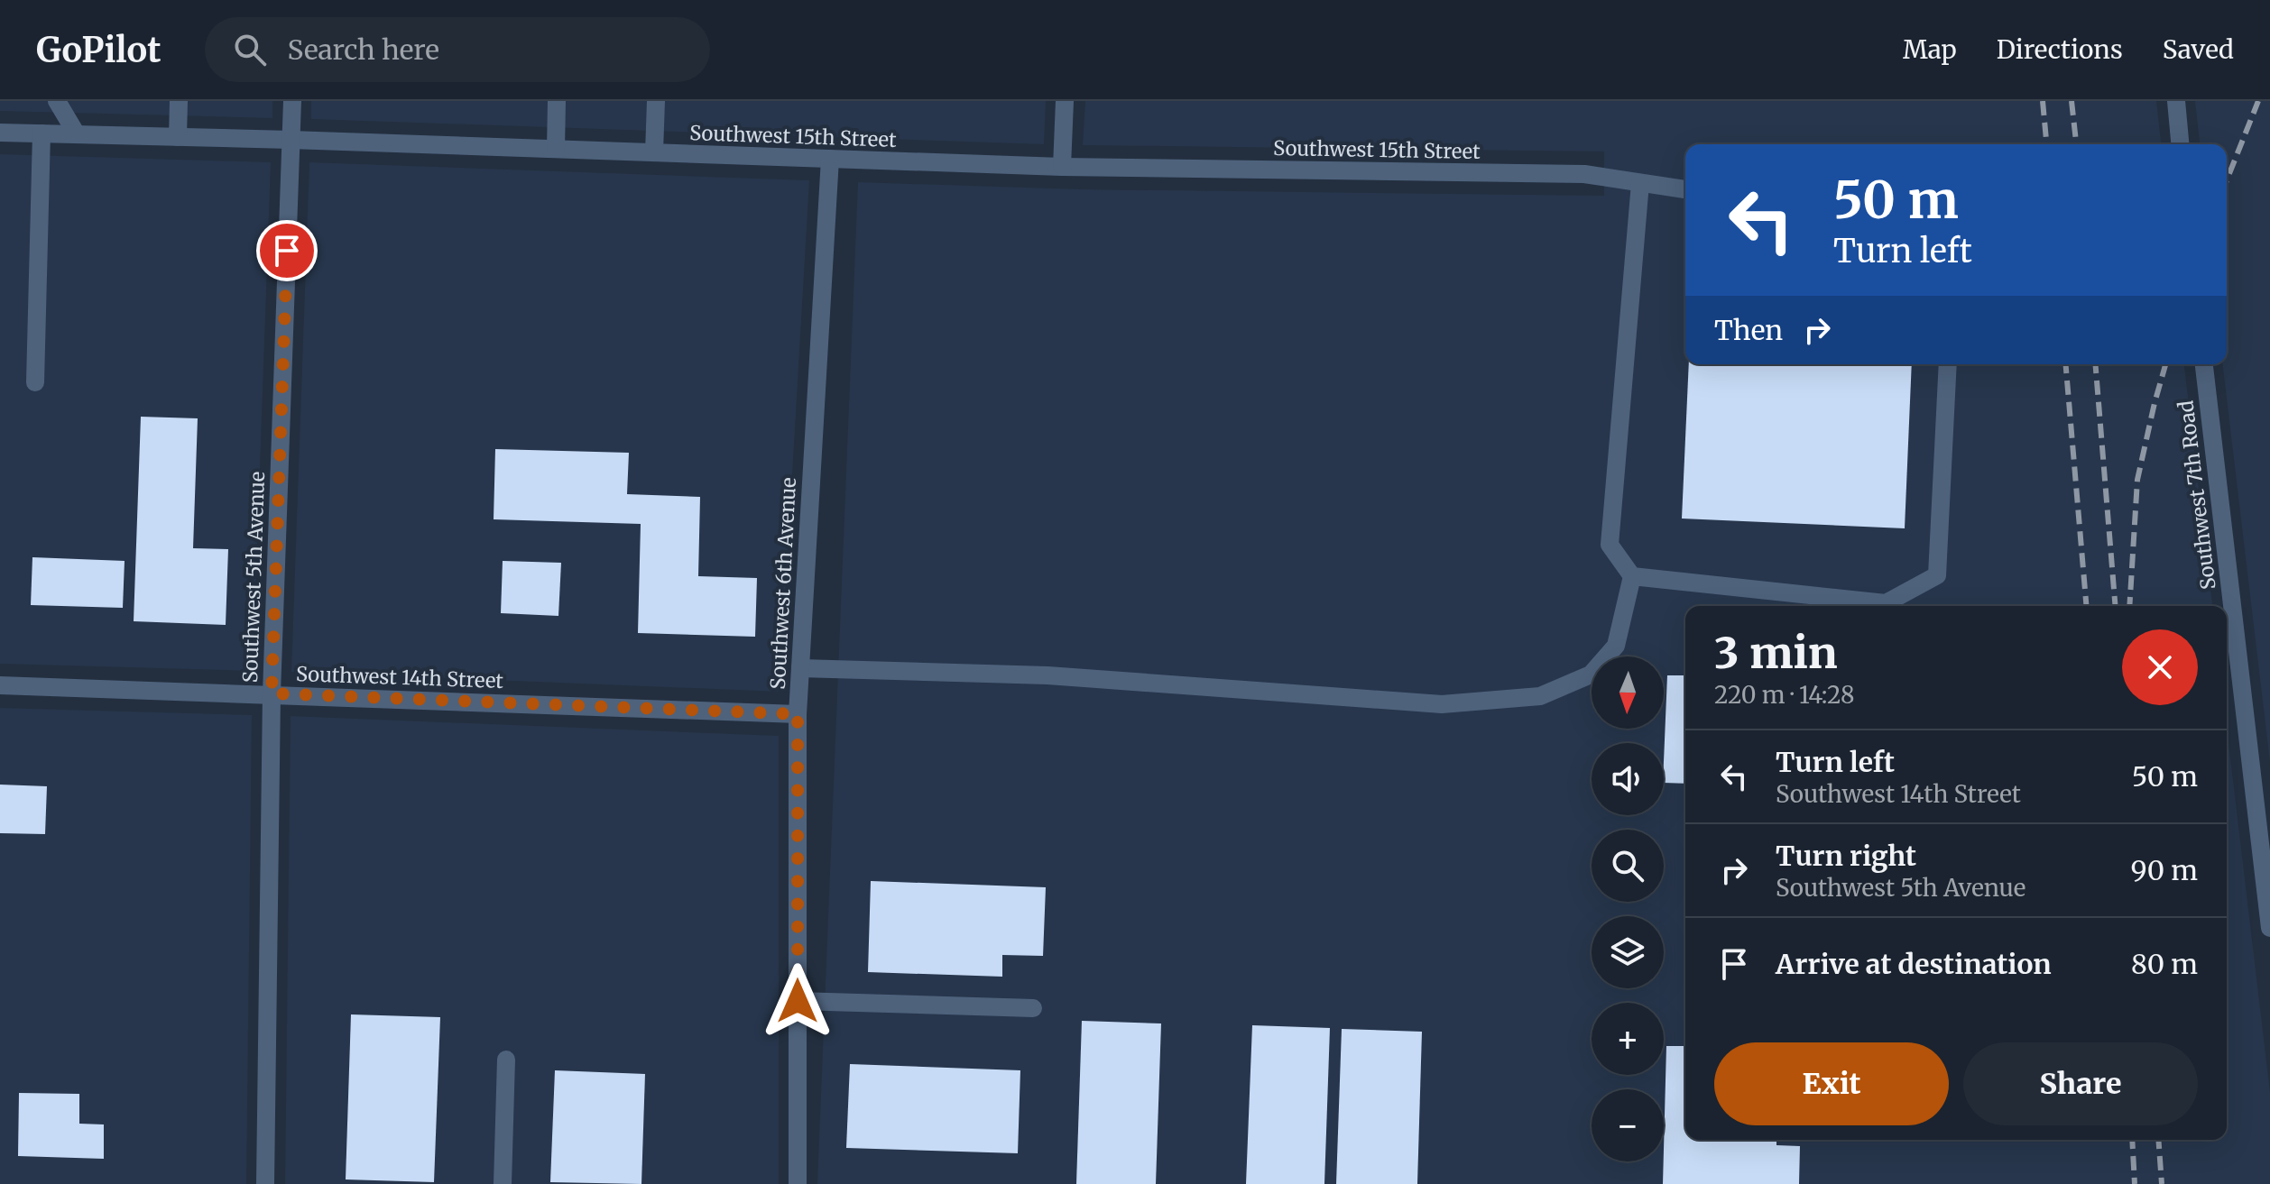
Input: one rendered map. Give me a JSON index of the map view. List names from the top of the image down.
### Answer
{
  "streets": {
    "street": [
      "Southwest 15th Street",
      "Southwest 7th Road",
      "Southwest 5th Avenue",
      "Southwest 6th Avenue",
      "Southwest 14th Street"
    ]
  },
  "crossings": [
    ["Southwest 15th Street", "Southwest 5th Avenue"],
    ["Southwest 15th Street", "Southwest 6th Avenue"],
    ["Southwest 5th Avenue", "Southwest 14th Street"],
    ["Southwest 6th Avenue", "Southwest 14th Street"]
  ],
  "north": "bottom",
  "page": {
    "header": "GoPilot",
    "search": "Search here",
    "nav": ["Map", "Directions", "Saved"],
    "turn": ["50 m", "Turn left"],
    "then": "Then",
    "heading": ["3 min", "220 m · 14:28"],
    "map_buttons": ["+", "−"],
    "list": [
      {
        "name": "Turn left",
        "note": "Southwest 14th Street",
        "value": "50 m"
      },
      {
        "name": "Turn right",
        "note": "Southwest 5th Avenue",
        "value": "90 m"
      },
      {
        "name": "Arrive at destination",
        "value": "80 m"
      }
    ],
    "buttons": ["Exit", "Share"]
  }
}
